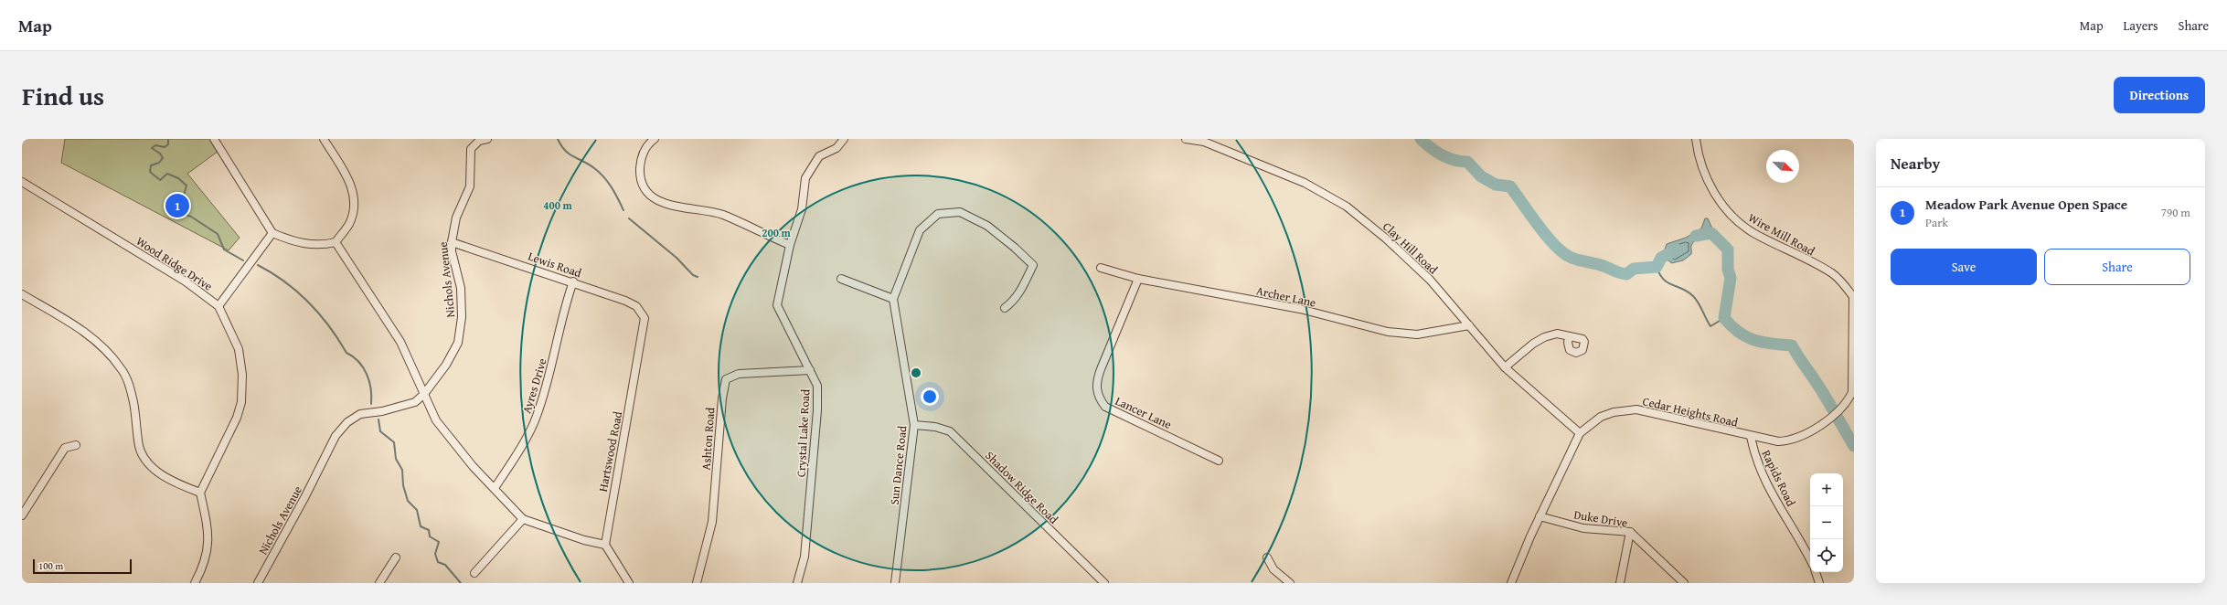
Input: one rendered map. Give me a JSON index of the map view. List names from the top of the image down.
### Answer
{
  "streets": {
    "street": [
      "Wire Mill Road",
      "Clay Hill Road",
      "Wood Ridge Drive",
      "Lewis Road",
      "Nichols Avenue",
      "Archer Lane",
      "Ayres Drive",
      "Cedar Heights Road",
      "Lancer Lane",
      "Crystal Lake Road",
      "Ashton Road",
      "Hartswood Road",
      "Sun Dance Road",
      "Rapids Road",
      "Shadow Ridge Road",
      "Duke Drive"
    ]
  },
  "crossings": [
    ["Wire Mill Road", "Cedar Heights Road"],
    ["Clay Hill Road", "Archer Lane"],
    ["Clay Hill Road", "Cedar Heights Road"],
    ["Lewis Road", "Nichols Avenue"],
    ["Lewis Road", "Ayres Drive"],
    ["Lewis Road", "Hartswood Road"],
    ["Archer Lane", "Lancer Lane"],
    ["Cedar Heights Road", "Rapids Road"],
    ["Cedar Heights Road", "Duke Drive"],
    ["Crystal Lake Road", "Ashton Road"],
    ["Sun Dance Road", "Shadow Ridge Road"]
  ],
  "scale_bar": "100 m",
  "north": "bottom right",
  "page": {
    "header": "Map",
    "nav": ["Map", "Layers", "Share"],
    "title": "Find us",
    "buttons": [
      "Directions",
      ["Save", "Share"]
    ],
    "heading": "Nearby",
    "list": [
      {
        "mark": "1",
        "name": "Meadow Park Avenue Open Space",
        "note": "Park",
        "value": "790 m"
      }
    ],
    "pins": "1",
    "map_buttons": ["+", "−"],
    "scale": "100 m"
  },
  "rings": ["400 m", "200 m"]
}
